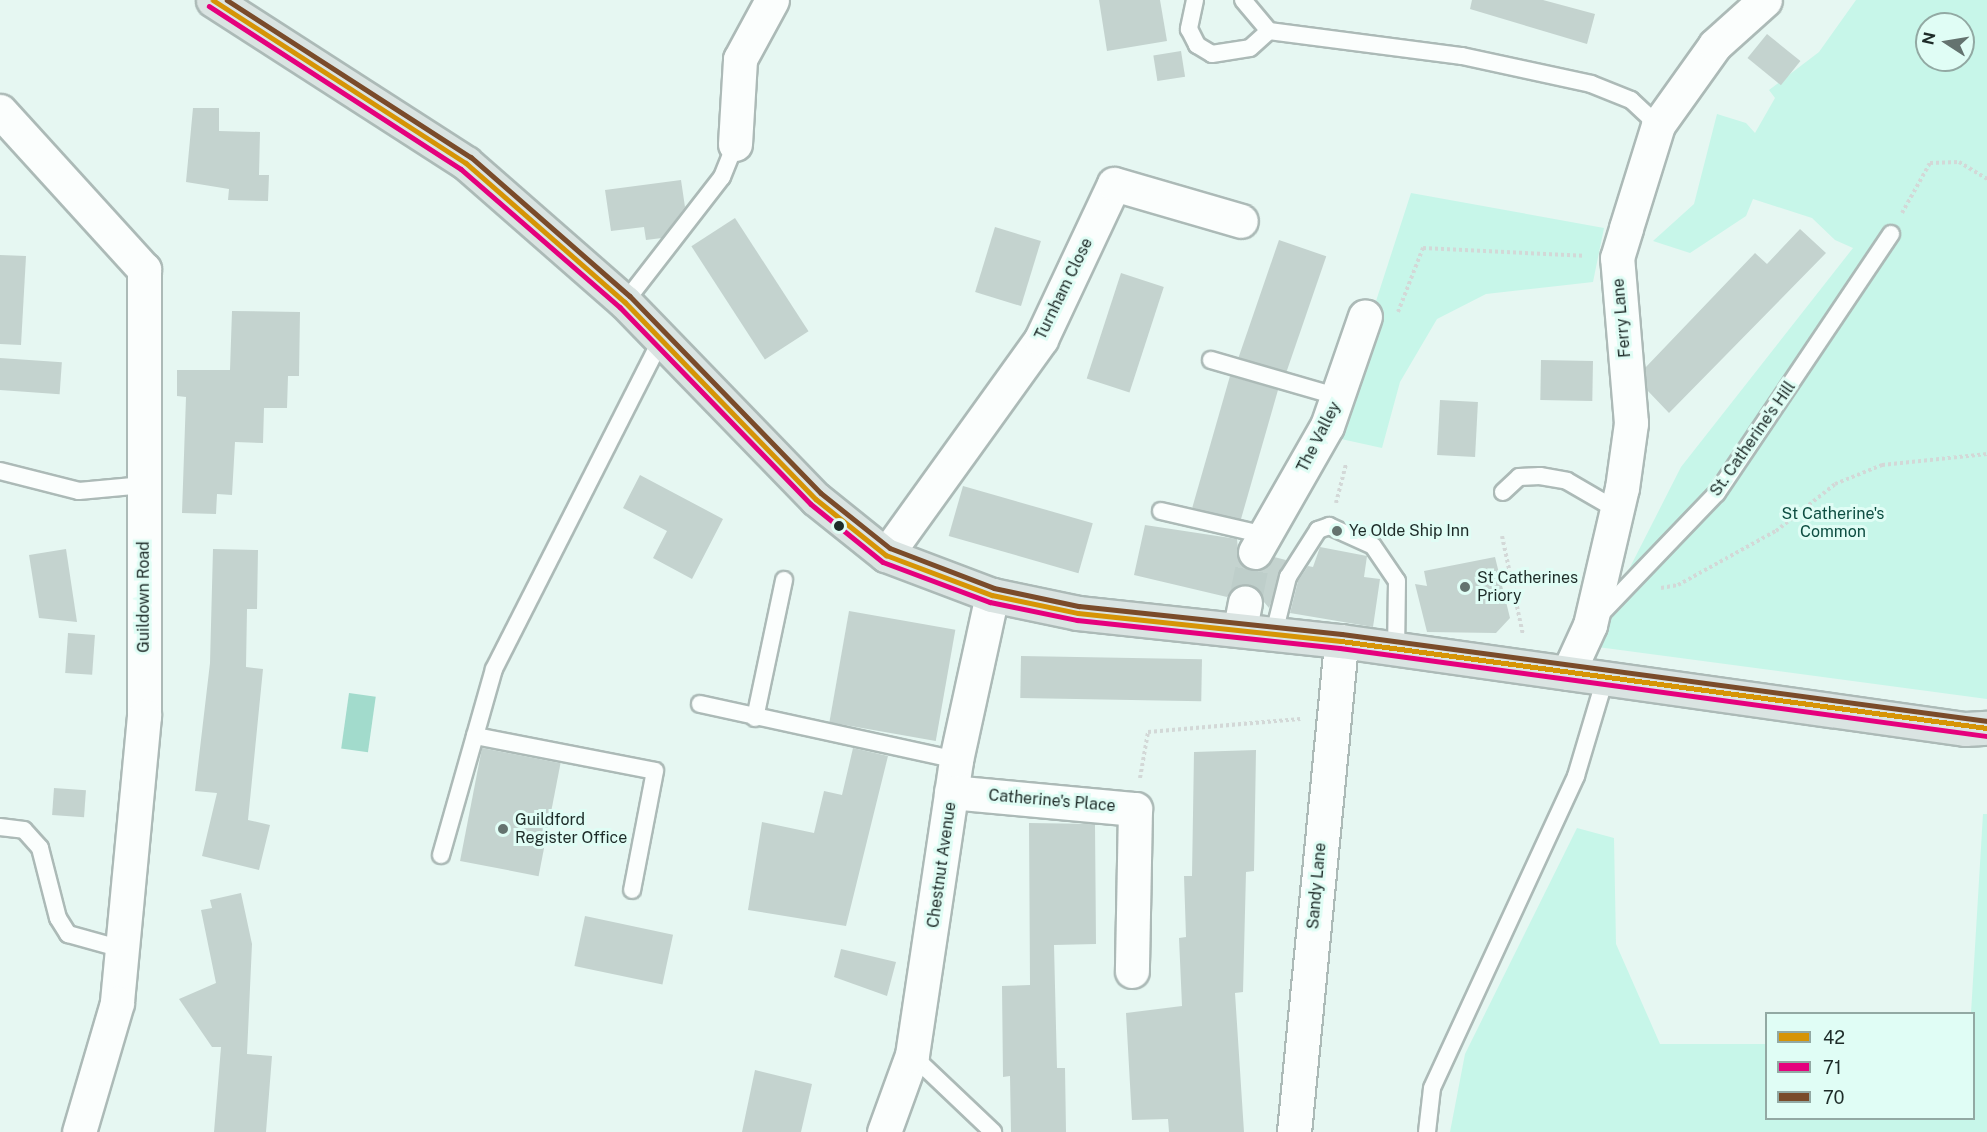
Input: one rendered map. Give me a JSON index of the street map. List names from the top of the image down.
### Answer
{
  "streets": {
    "street": [
      "Turnham Close",
      "Ferry Lane",
      "The Valley",
      "Guildown Road",
      "Catherine's Place",
      "Chestnut Avenue",
      "Sandy Lane"
    ],
    "lane": ["St. Catherine's Hill"]
  },
  "crossings": [
    ["Ferry Lane", "St. Catherine's Hill"],
    ["Catherine's Place", "Chestnut Avenue"]
  ],
  "parks": ["St Catherine's Common"],
  "places": ["Ye Olde Ship Inn", "St Catherines Priory", "Guildford Register Office"],
  "lines": ["transit line 42", "transit line 70", "transit line 71"],
  "legend": ["42", "71", "70"],
  "north": "left"
}
